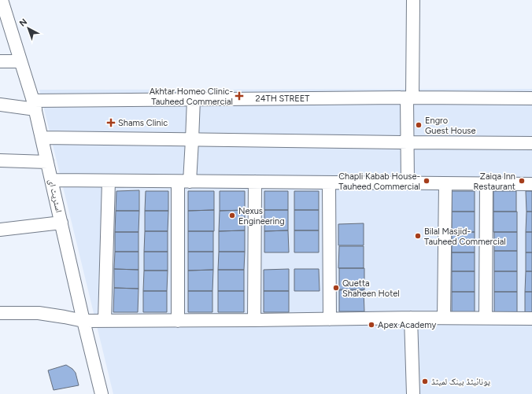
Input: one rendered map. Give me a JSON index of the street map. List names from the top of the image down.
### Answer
{
  "streets": {
    "street": ["24TH STREET", "اسٹریٹ ای"]
  },
  "crossings": [
    ["24TH STREET", "اسٹریٹ ای"]
  ],
  "places": {
    "health": ["Akhtar Homeo Clinic- Tauheed Commercial", "Shams Clinic"],
    "other": [
      "Engro Guest House",
      "Chapli Kabab House- Tauheed Commercial",
      "Zaiqa Inn Restaurant",
      "Nexus Engineering",
      "Bilal Masjid- Tauheed Commercial",
      "Quetta Shaheen Hotel",
      "Apex Academy",
      "یونائیٹڈ بینک لمیٹڈ"
    ]
  },
  "north": "top left"
}
